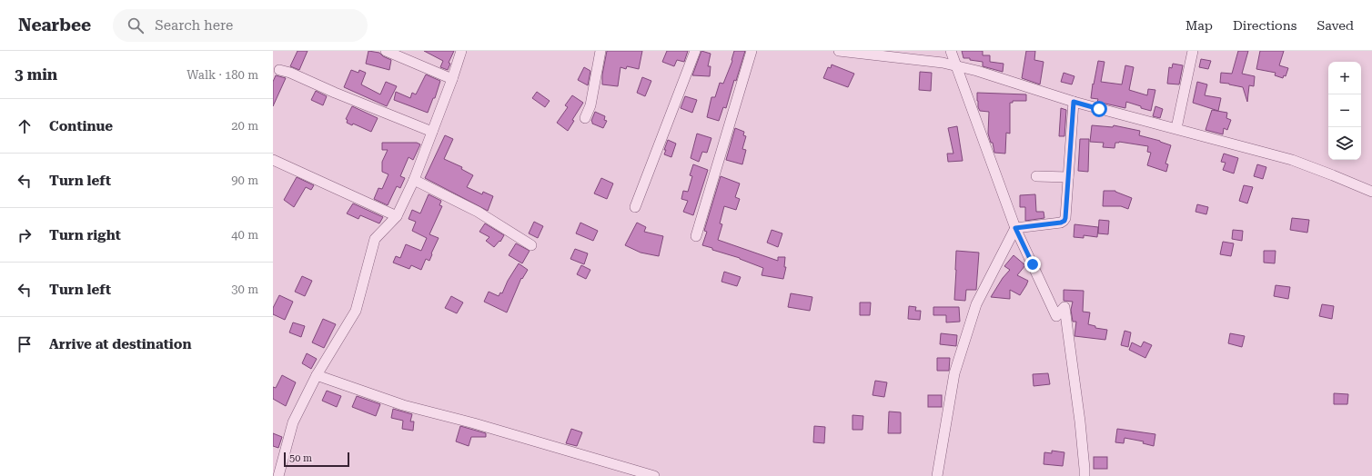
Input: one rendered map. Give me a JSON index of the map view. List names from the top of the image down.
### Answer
{
  "scale_bar": "50 m",
  "page": {
    "header": "Nearbee",
    "search": "Search here",
    "nav": ["Map", "Directions", "Saved"],
    "heading": ["3 min", "Walk · 180 m"],
    "map_buttons": ["+", "−"],
    "list": [
      ["Continue", "20 m"],
      ["Turn left", "90 m"],
      ["Turn right", "40 m"],
      ["Turn left", "30 m"],
      "Arrive at destination"
    ],
    "scale": "50 m"
  }
}
